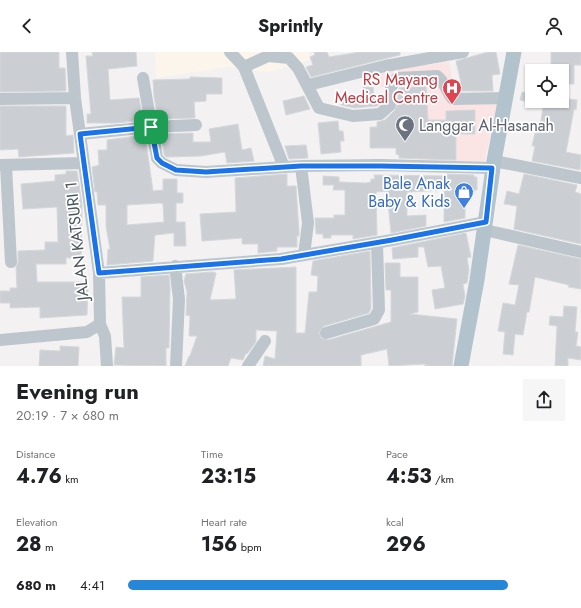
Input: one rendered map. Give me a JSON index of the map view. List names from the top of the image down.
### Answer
{
  "streets": {
    "street": ["JALAN KATSURI 1"]
  },
  "places": {
    "hospital": ["RS Mayang Medical Centre"],
    "mosque": ["Langgar Al-Hasanah"],
    "shop": ["Bale Anak Baby & Kids"]
  },
  "page": {
    "header": "Sprintly",
    "heading": ["Evening run", "20:19 · 7 × 680 m"],
    "stats": [
      ["Distance", "4.76 km"],
      ["Time", "23:15"],
      ["Pace", "4:53 /km"],
      ["Elevation", "28 m"],
      ["Heart rate", "156 bpm"],
      ["kcal", "296"]
    ],
    "list": [
      {
        "name": "680 m",
        "note": "4:41"
      }
    ]
  }
}
